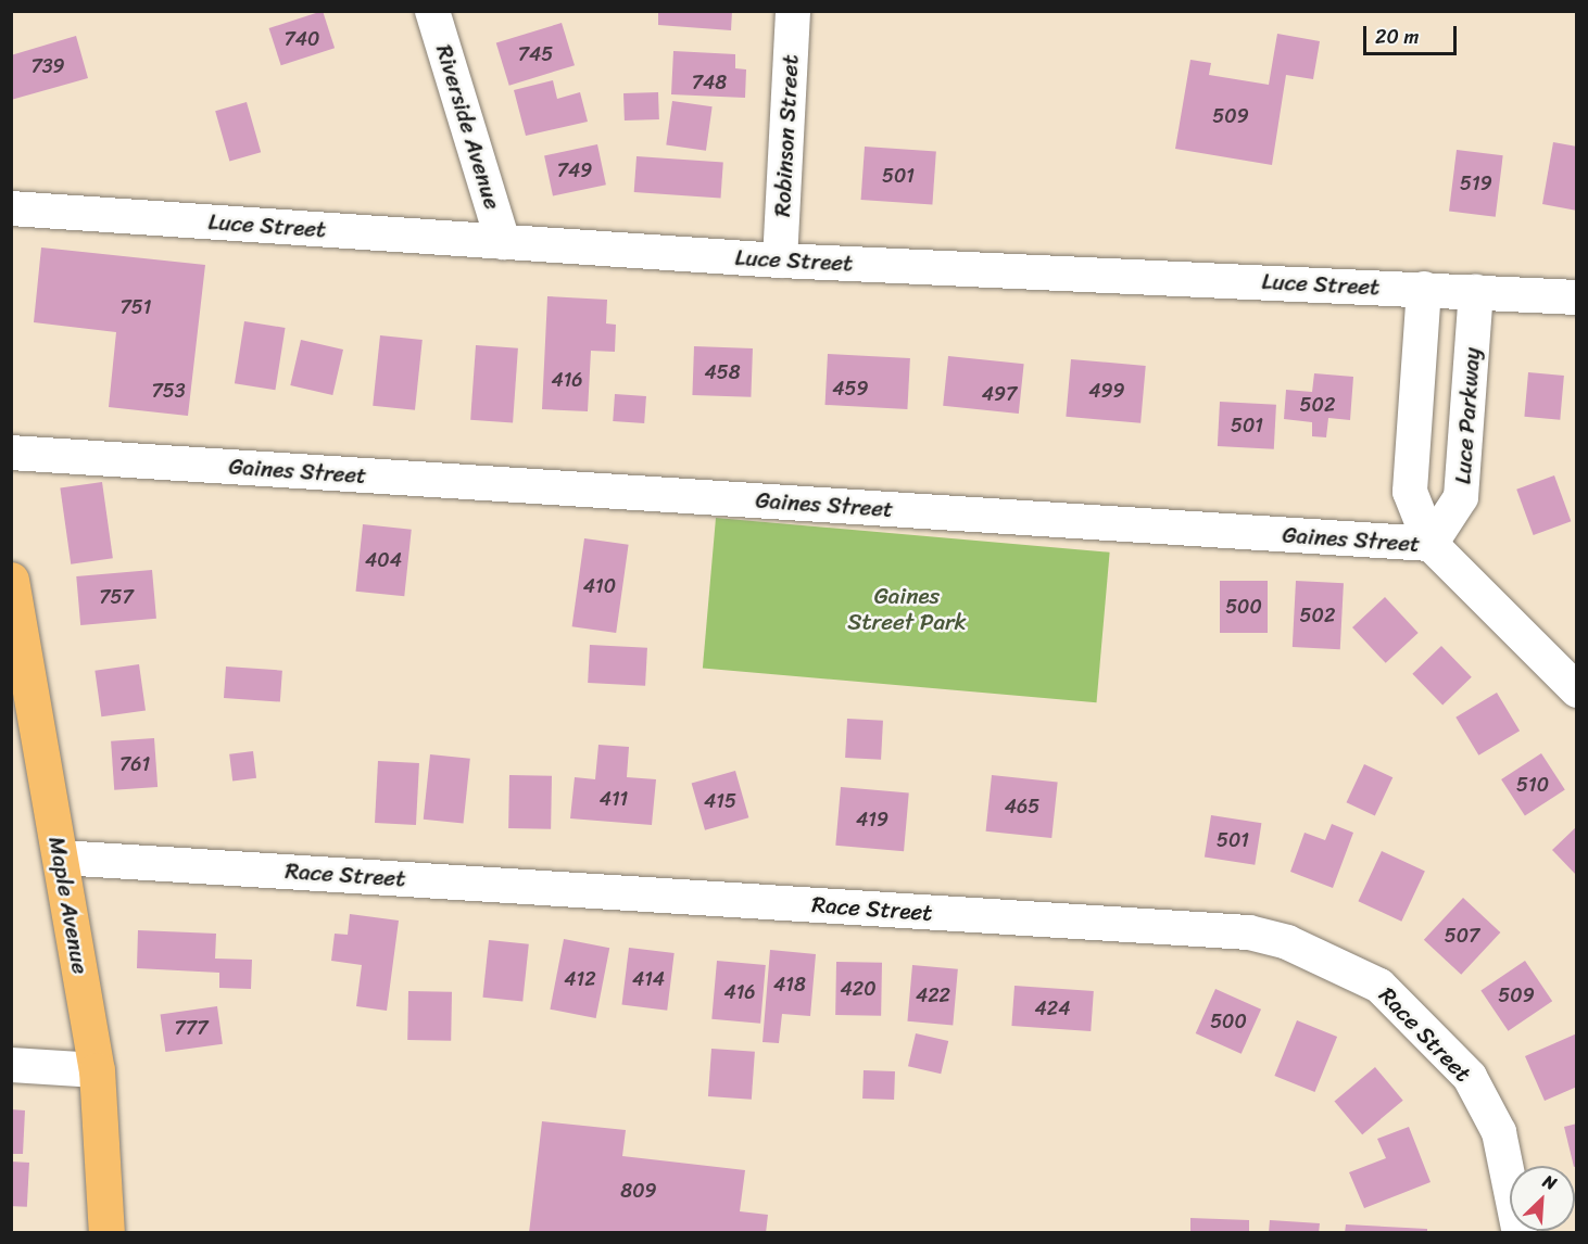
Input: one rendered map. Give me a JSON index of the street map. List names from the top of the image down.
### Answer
{
  "streets": {
    "main road": ["Maple Avenue"],
    "street": [
      "Riverside Avenue",
      "Robinson Street",
      "Luce Street",
      "Luce Parkway",
      "Gaines Street",
      "Race Street"
    ]
  },
  "crossings": [
    ["Riverside Avenue", "Luce Street"],
    ["Robinson Street", "Luce Street"],
    ["Luce Street", "Luce Parkway"],
    ["Luce Parkway", "Gaines Street"],
    ["Race Street", "Maple Avenue"]
  ],
  "parks": ["Gaines Street Park"],
  "house_numbers": [
    "740",
    "745",
    "739",
    "748",
    "509",
    "749",
    "501",
    "519",
    "751",
    "458",
    "416",
    "459",
    "753",
    "499",
    "497",
    "502",
    "501",
    "404",
    "410",
    "757",
    "500",
    "502",
    "761",
    "510",
    "411",
    "415",
    "465",
    "419",
    "501",
    "507",
    "412",
    "414",
    "418",
    "420",
    "416",
    "422",
    "509",
    "424",
    "500",
    "777",
    "809"
  ],
  "scale_bar": "20 m",
  "north": "top right"
}
